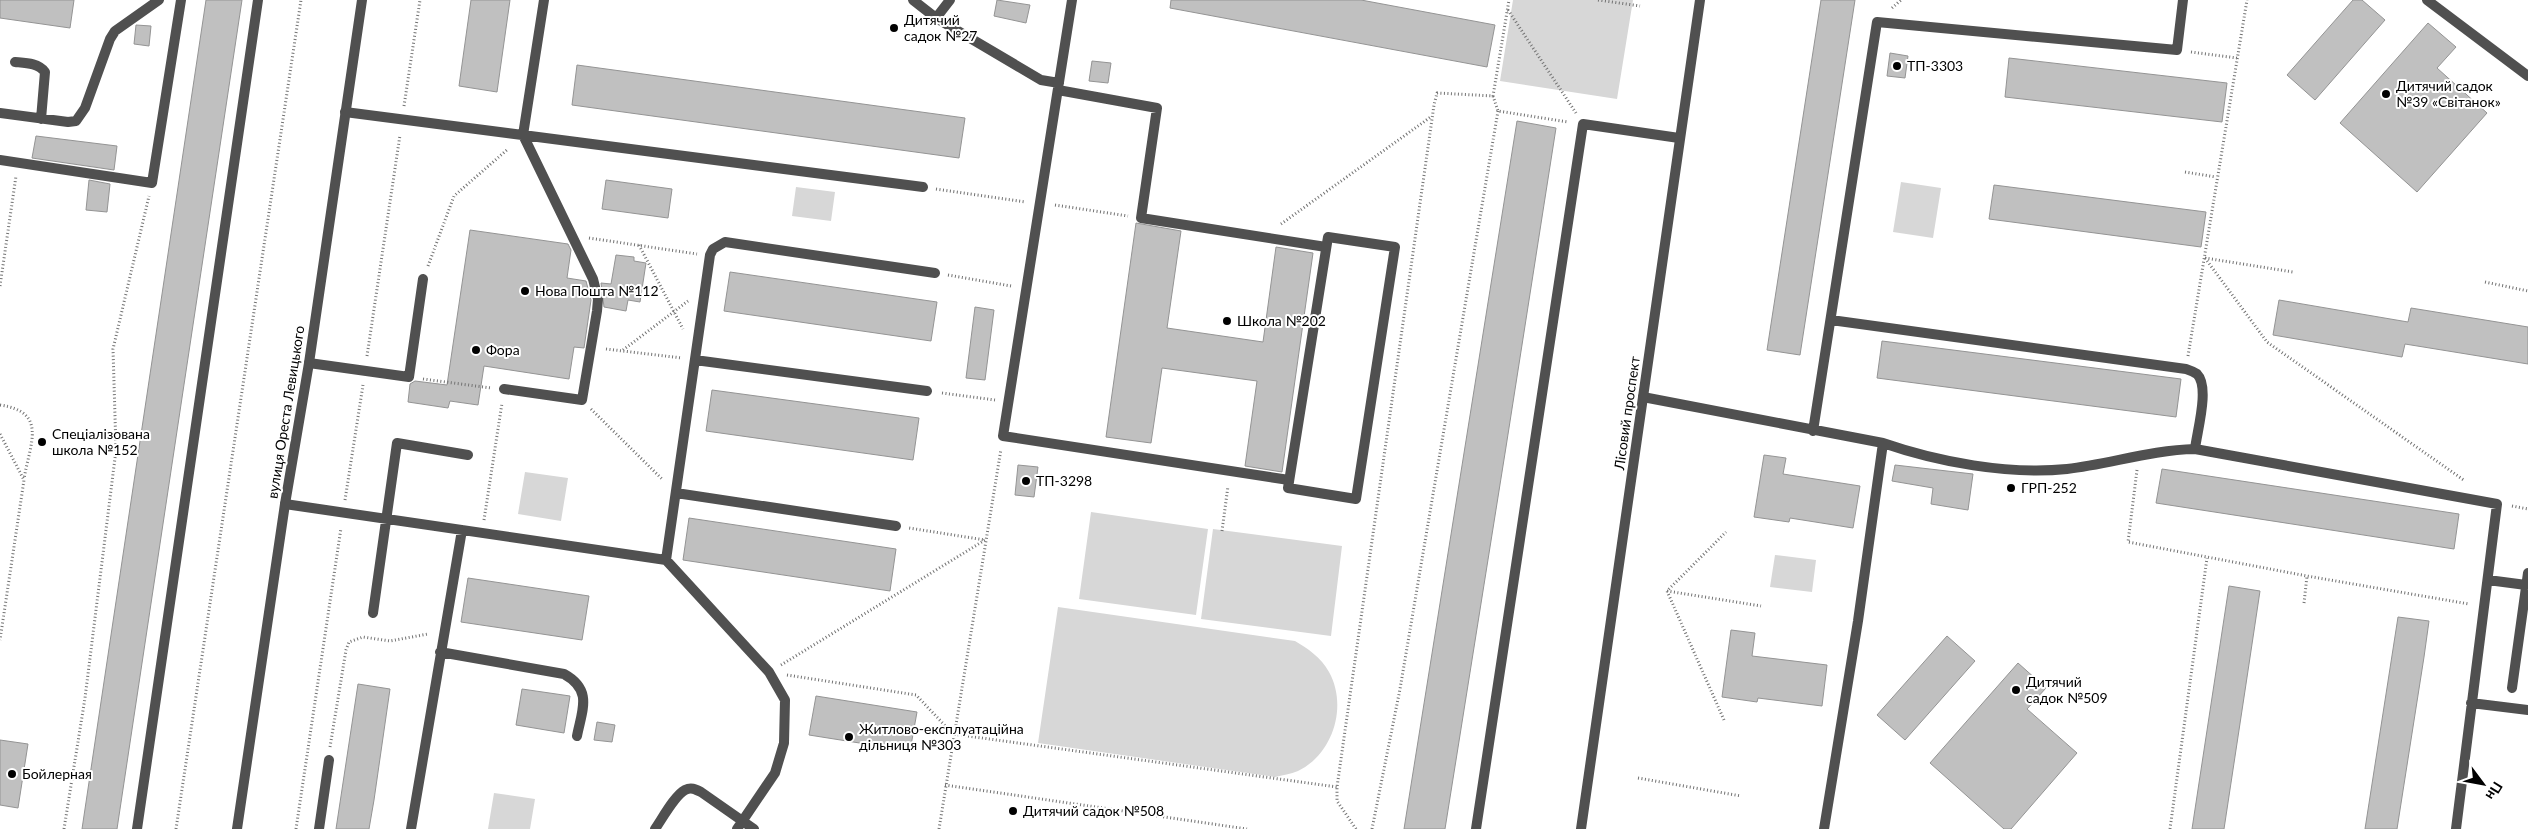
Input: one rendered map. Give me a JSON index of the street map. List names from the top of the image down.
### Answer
{
  "streets": {
    "street": ["вулиця Ореста Левицького", "Лісовий проспект"]
  },
  "places": [
    "Дитячий садок №27",
    "ТП-3303",
    "Дитячий садок №39 «Світанок»",
    "Нова Пошта №112",
    "Школа №202",
    "Фора",
    "Спеціалізована школа №152",
    "ТП-3298",
    "ГРП-252",
    "Дитячий садок №509",
    "Житлово-експлуатаційна дільниця №303",
    "Бойлерная",
    "Дитячий садок №508"
  ],
  "north": "bottom right"
}
